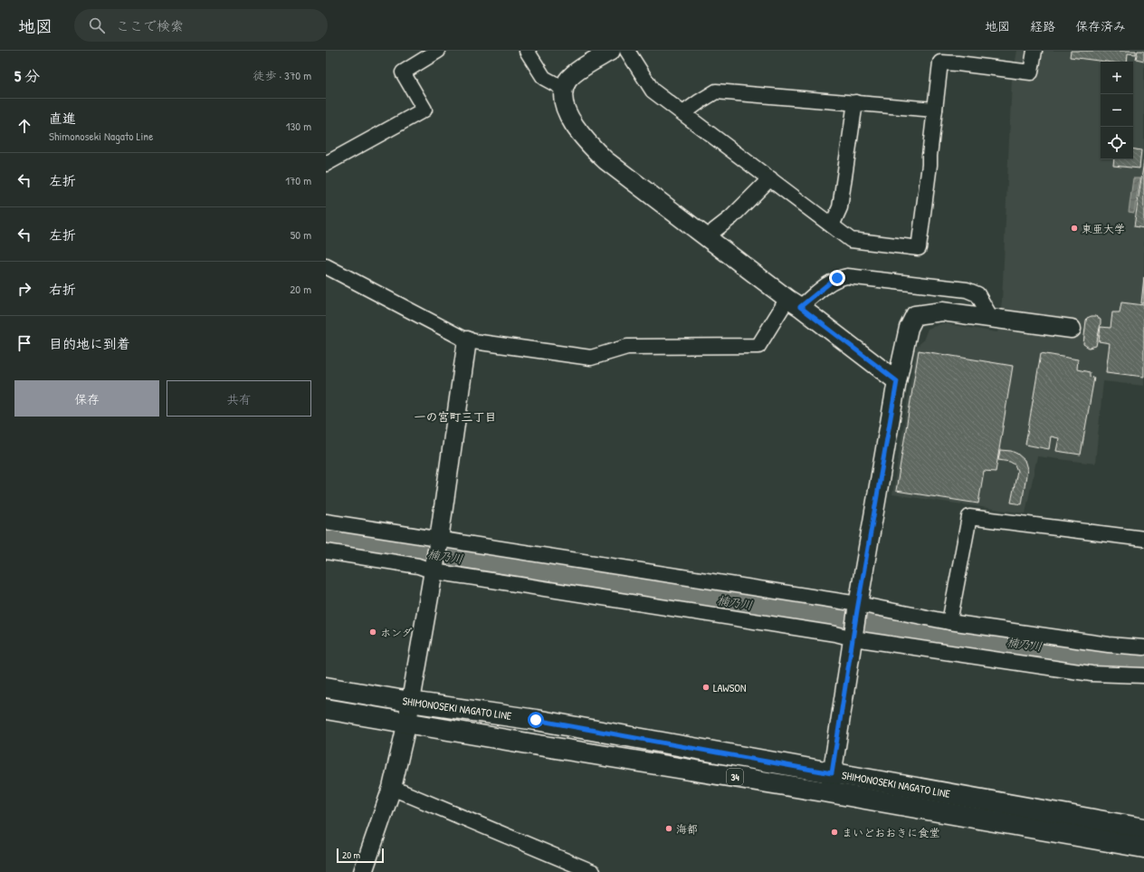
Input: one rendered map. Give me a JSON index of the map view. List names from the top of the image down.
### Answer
{
  "streets": {
    "main road": ["SHIMONOSEKI NAGATO LINE", "34"]
  },
  "districts": ["一の宮町三丁目"],
  "water": ["楠乃川"],
  "places": [
    "東亜大学",
    "ホンダ",
    "LAWSON",
    "海都",
    "まいどおおきに食堂"
  ],
  "scale_bar": "20 m",
  "page": {
    "header": "地図",
    "search": "ここで検索",
    "nav": ["地図", "経路", "保存済み"],
    "heading": ["5 分", "徒歩 · 370 m"],
    "map_buttons": ["+", "−"],
    "list": [
      ["直進", "Shimonoseki Nagato Line", "130 m"],
      ["左折", "170 m"],
      ["左折", "50 m"],
      ["右折", "20 m"],
      "目的地に到着"
    ],
    "buttons": ["保存", "共有"],
    "scale": "20 m"
  }
}
